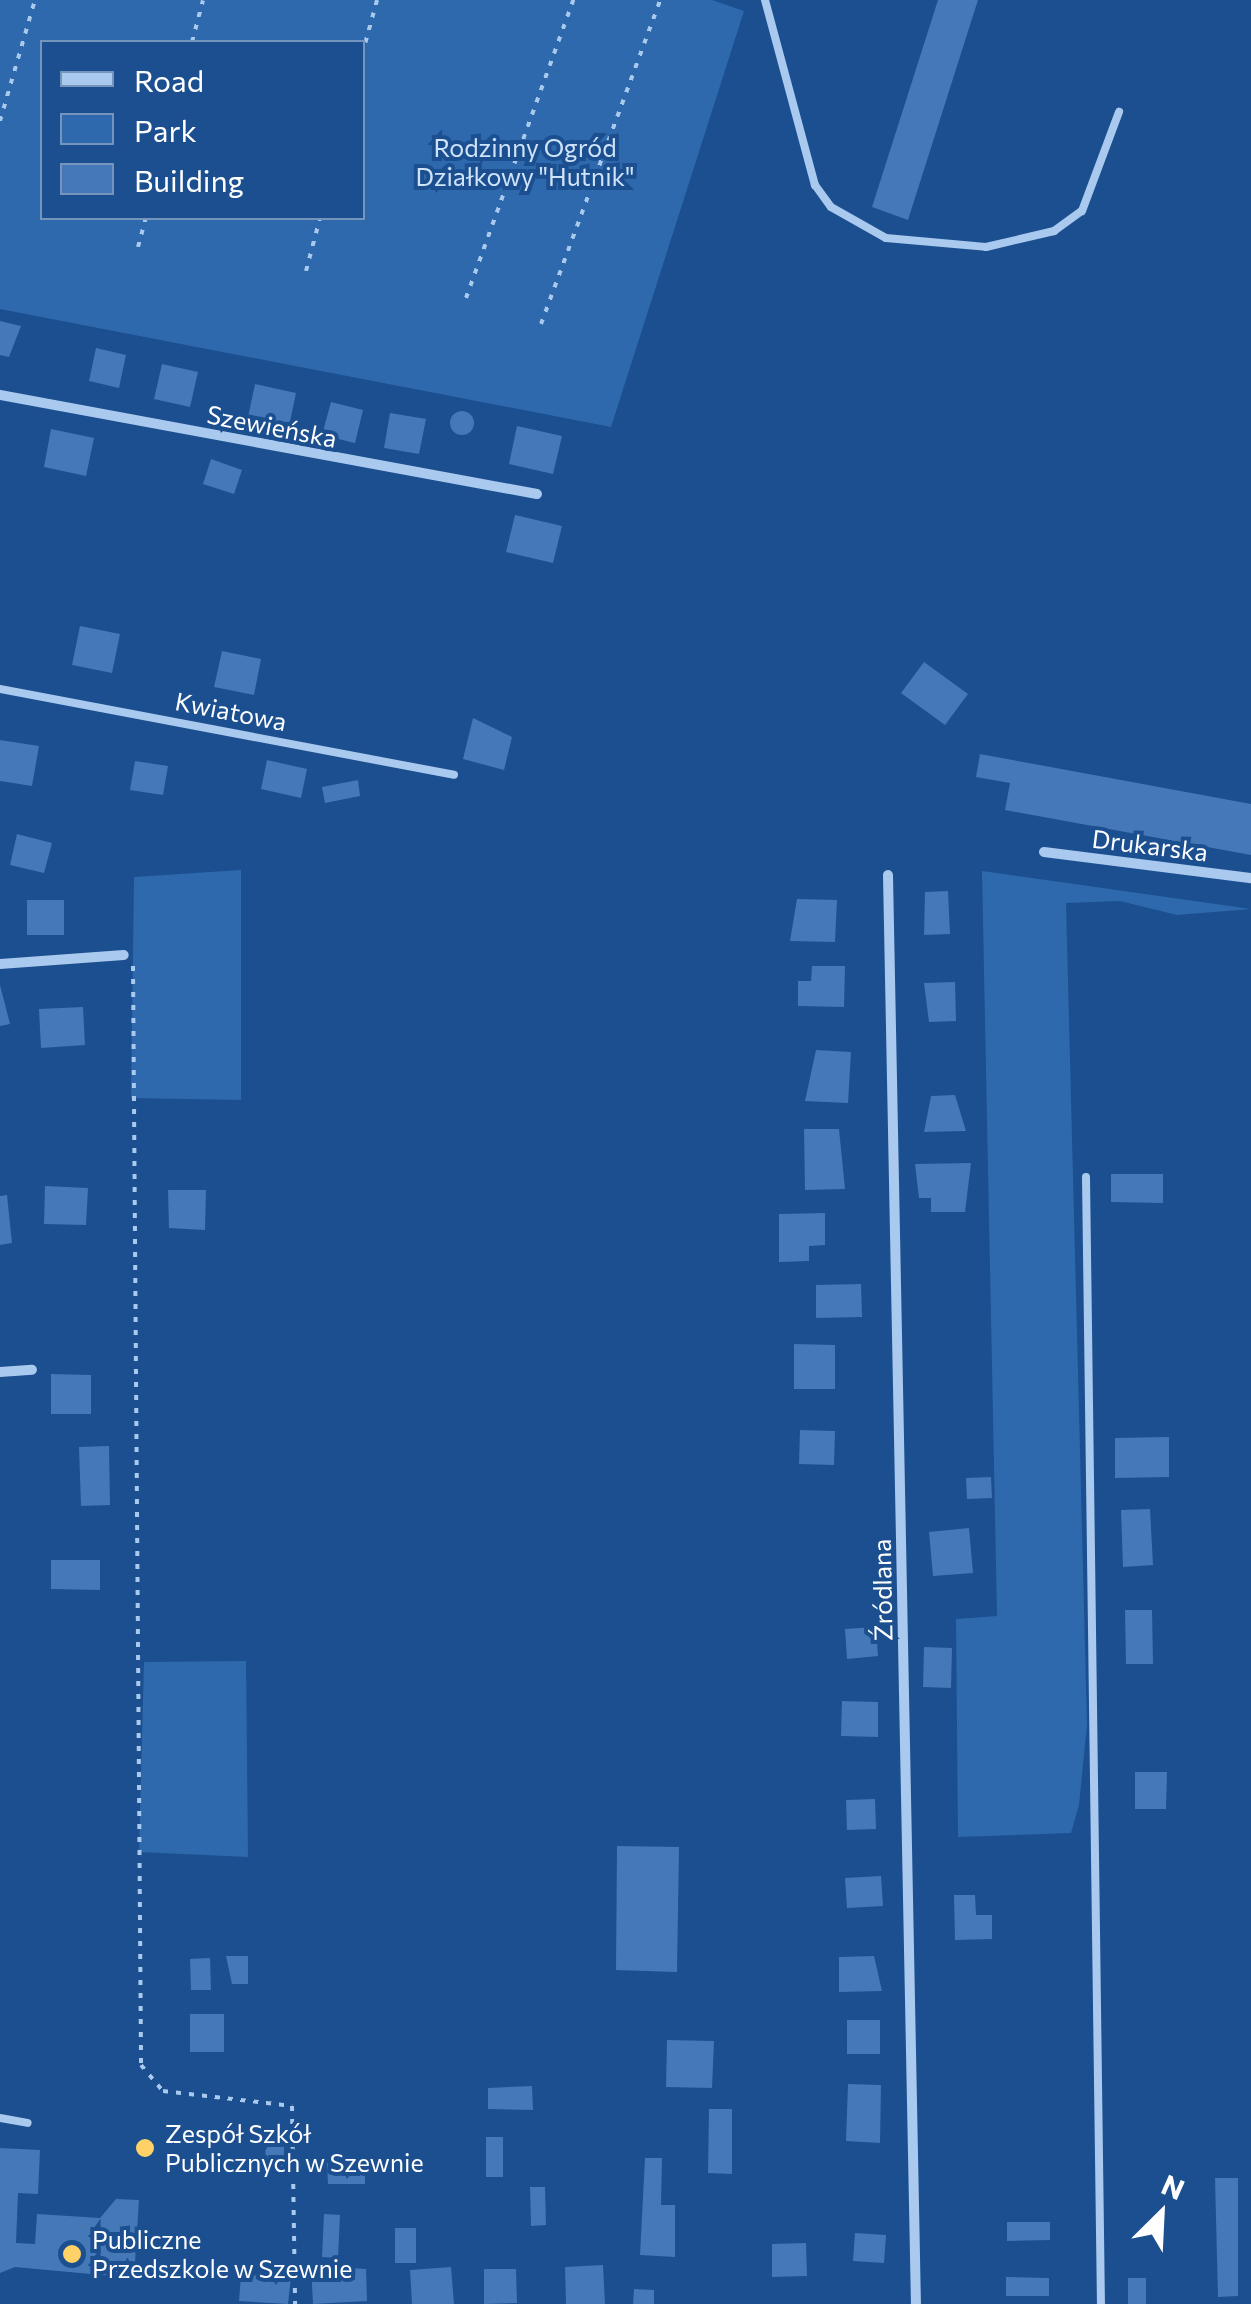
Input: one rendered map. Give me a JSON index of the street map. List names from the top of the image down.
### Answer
{
  "streets": {
    "street": ["Szewieńska", "Drukarska", "Źródlana"],
    "lane": ["Kwiatowa"]
  },
  "parks": ["Rodzinny Ogród Działkowy \"Hutnik\""],
  "places": ["Zespół Szkół Publicznych w Szewnie", "Publiczne Przedszkole w Szewnie"],
  "legend": ["Road", "Park", "Building"],
  "north": "top right"
}
